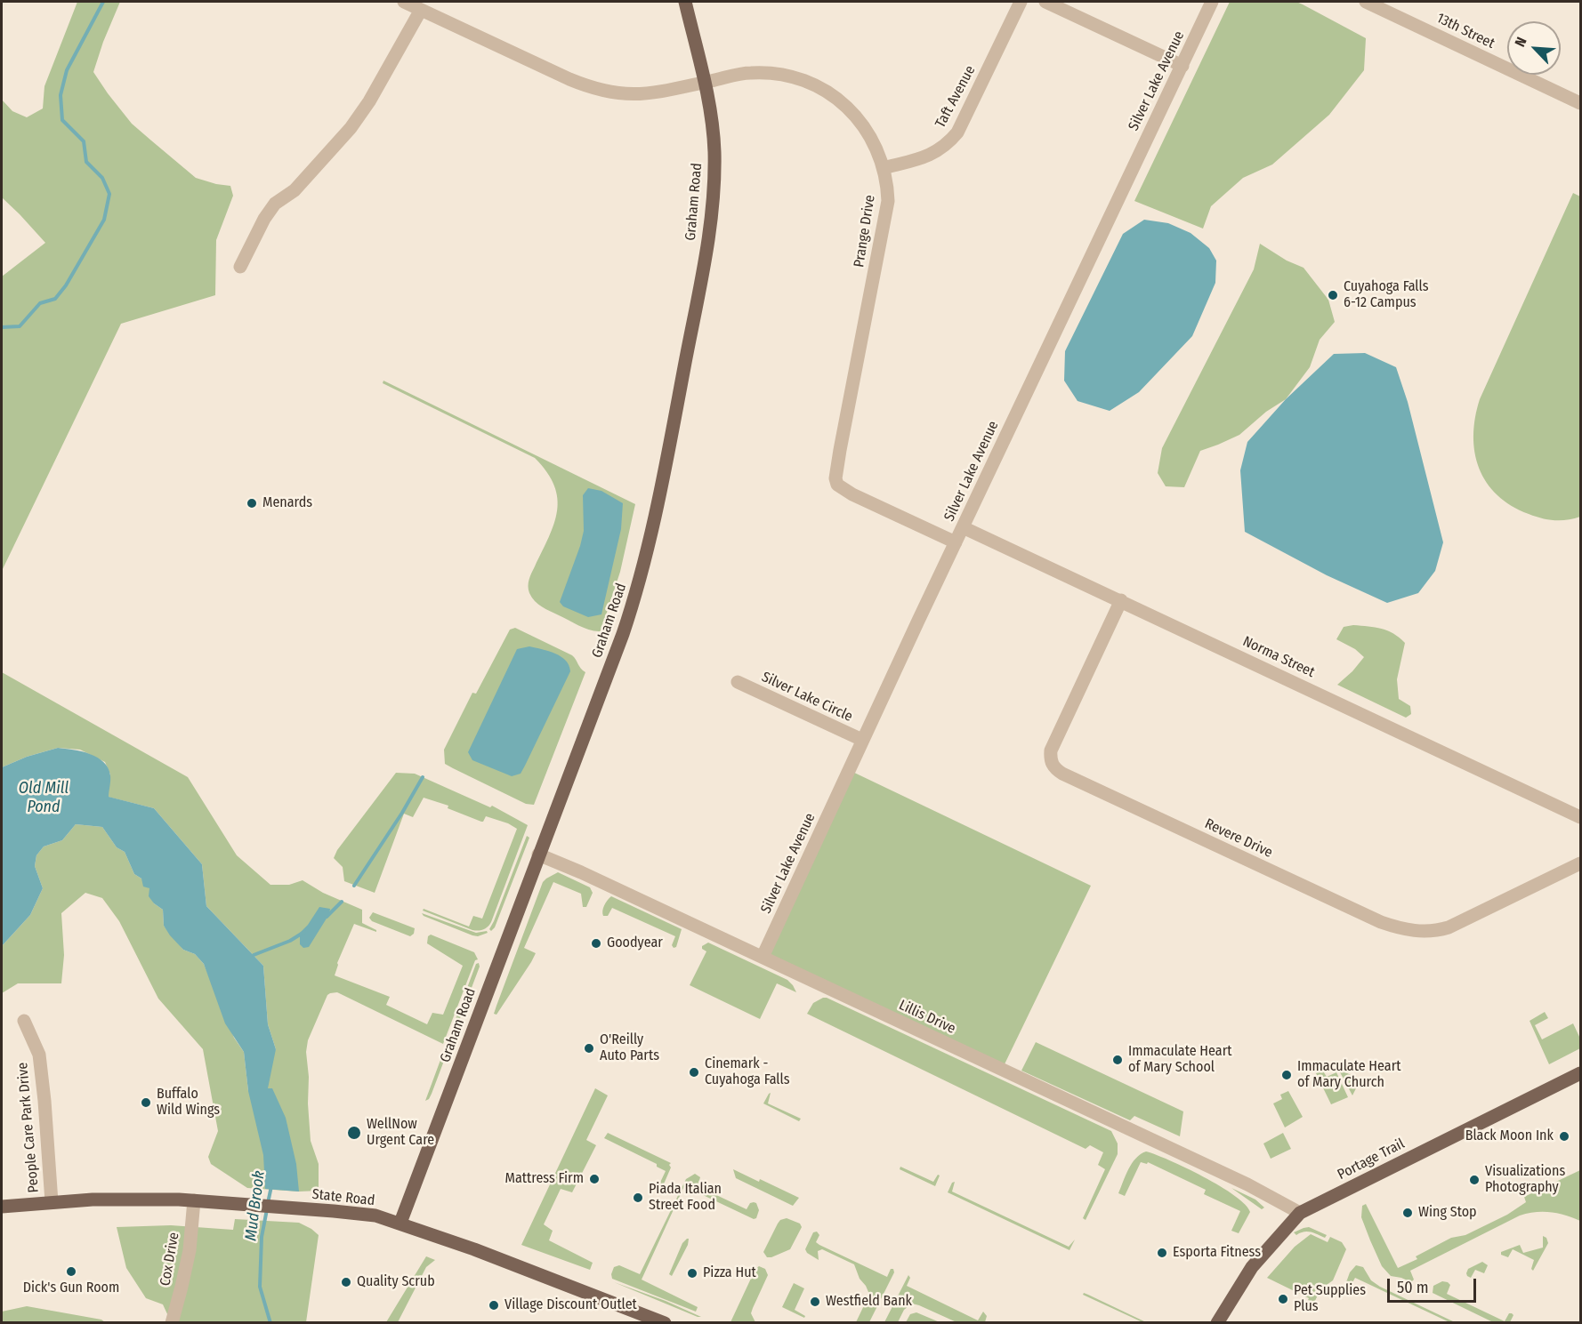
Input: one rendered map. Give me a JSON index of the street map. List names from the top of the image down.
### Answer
{
  "streets": {
    "main road": ["Graham Road", "Portage Trail", "State Road"],
    "street": [
      "13th Street",
      "Silver Lake Avenue",
      "Taft Avenue",
      "Prange Drive",
      "Norma Street",
      "Silver Lake Circle",
      "Revere Drive",
      "Lillis Drive",
      "People Care Park Drive",
      "Cox Drive"
    ]
  },
  "crossings": [
    ["Silver Lake Avenue", "Prange Drive"],
    ["Silver Lake Avenue", "Norma Street"],
    ["Silver Lake Avenue", "Silver Lake Circle"],
    ["Silver Lake Avenue", "Lillis Drive"],
    ["Taft Avenue", "Prange Drive"],
    ["Graham Road", "Prange Drive"],
    ["Graham Road", "Lillis Drive"],
    ["Graham Road", "State Road"],
    ["Norma Street", "Revere Drive"],
    ["Lillis Drive", "Portage Trail"],
    ["People Care Park Drive", "State Road"],
    ["State Road", "Cox Drive"]
  ],
  "water": ["Old Mill Pond", "Mud Brook"],
  "places": [
    "Cuyahoga Falls 6-12 Campus",
    "Menards",
    "Goodyear",
    "O'Reilly Auto Parts",
    "Immaculate Heart of Mary School",
    "Cinemark - Cuyahoga Falls",
    "Immaculate Heart of Mary Church",
    "Buffalo Wild Wings",
    "WellNow Urgent Care",
    "Black Moon Ink",
    "Mattress Firm",
    "Visualizations Photography",
    "Piada Italian Street Food",
    "Wing Stop",
    "Esporta Fitness",
    "Dick's Gun Room",
    "Pizza Hut",
    "Quality Scrub",
    "Pet Supplies Plus",
    "Westfield Bank",
    "Village Discount Outlet"
  ],
  "scale_bar": "50 m",
  "north": "top left"
}
